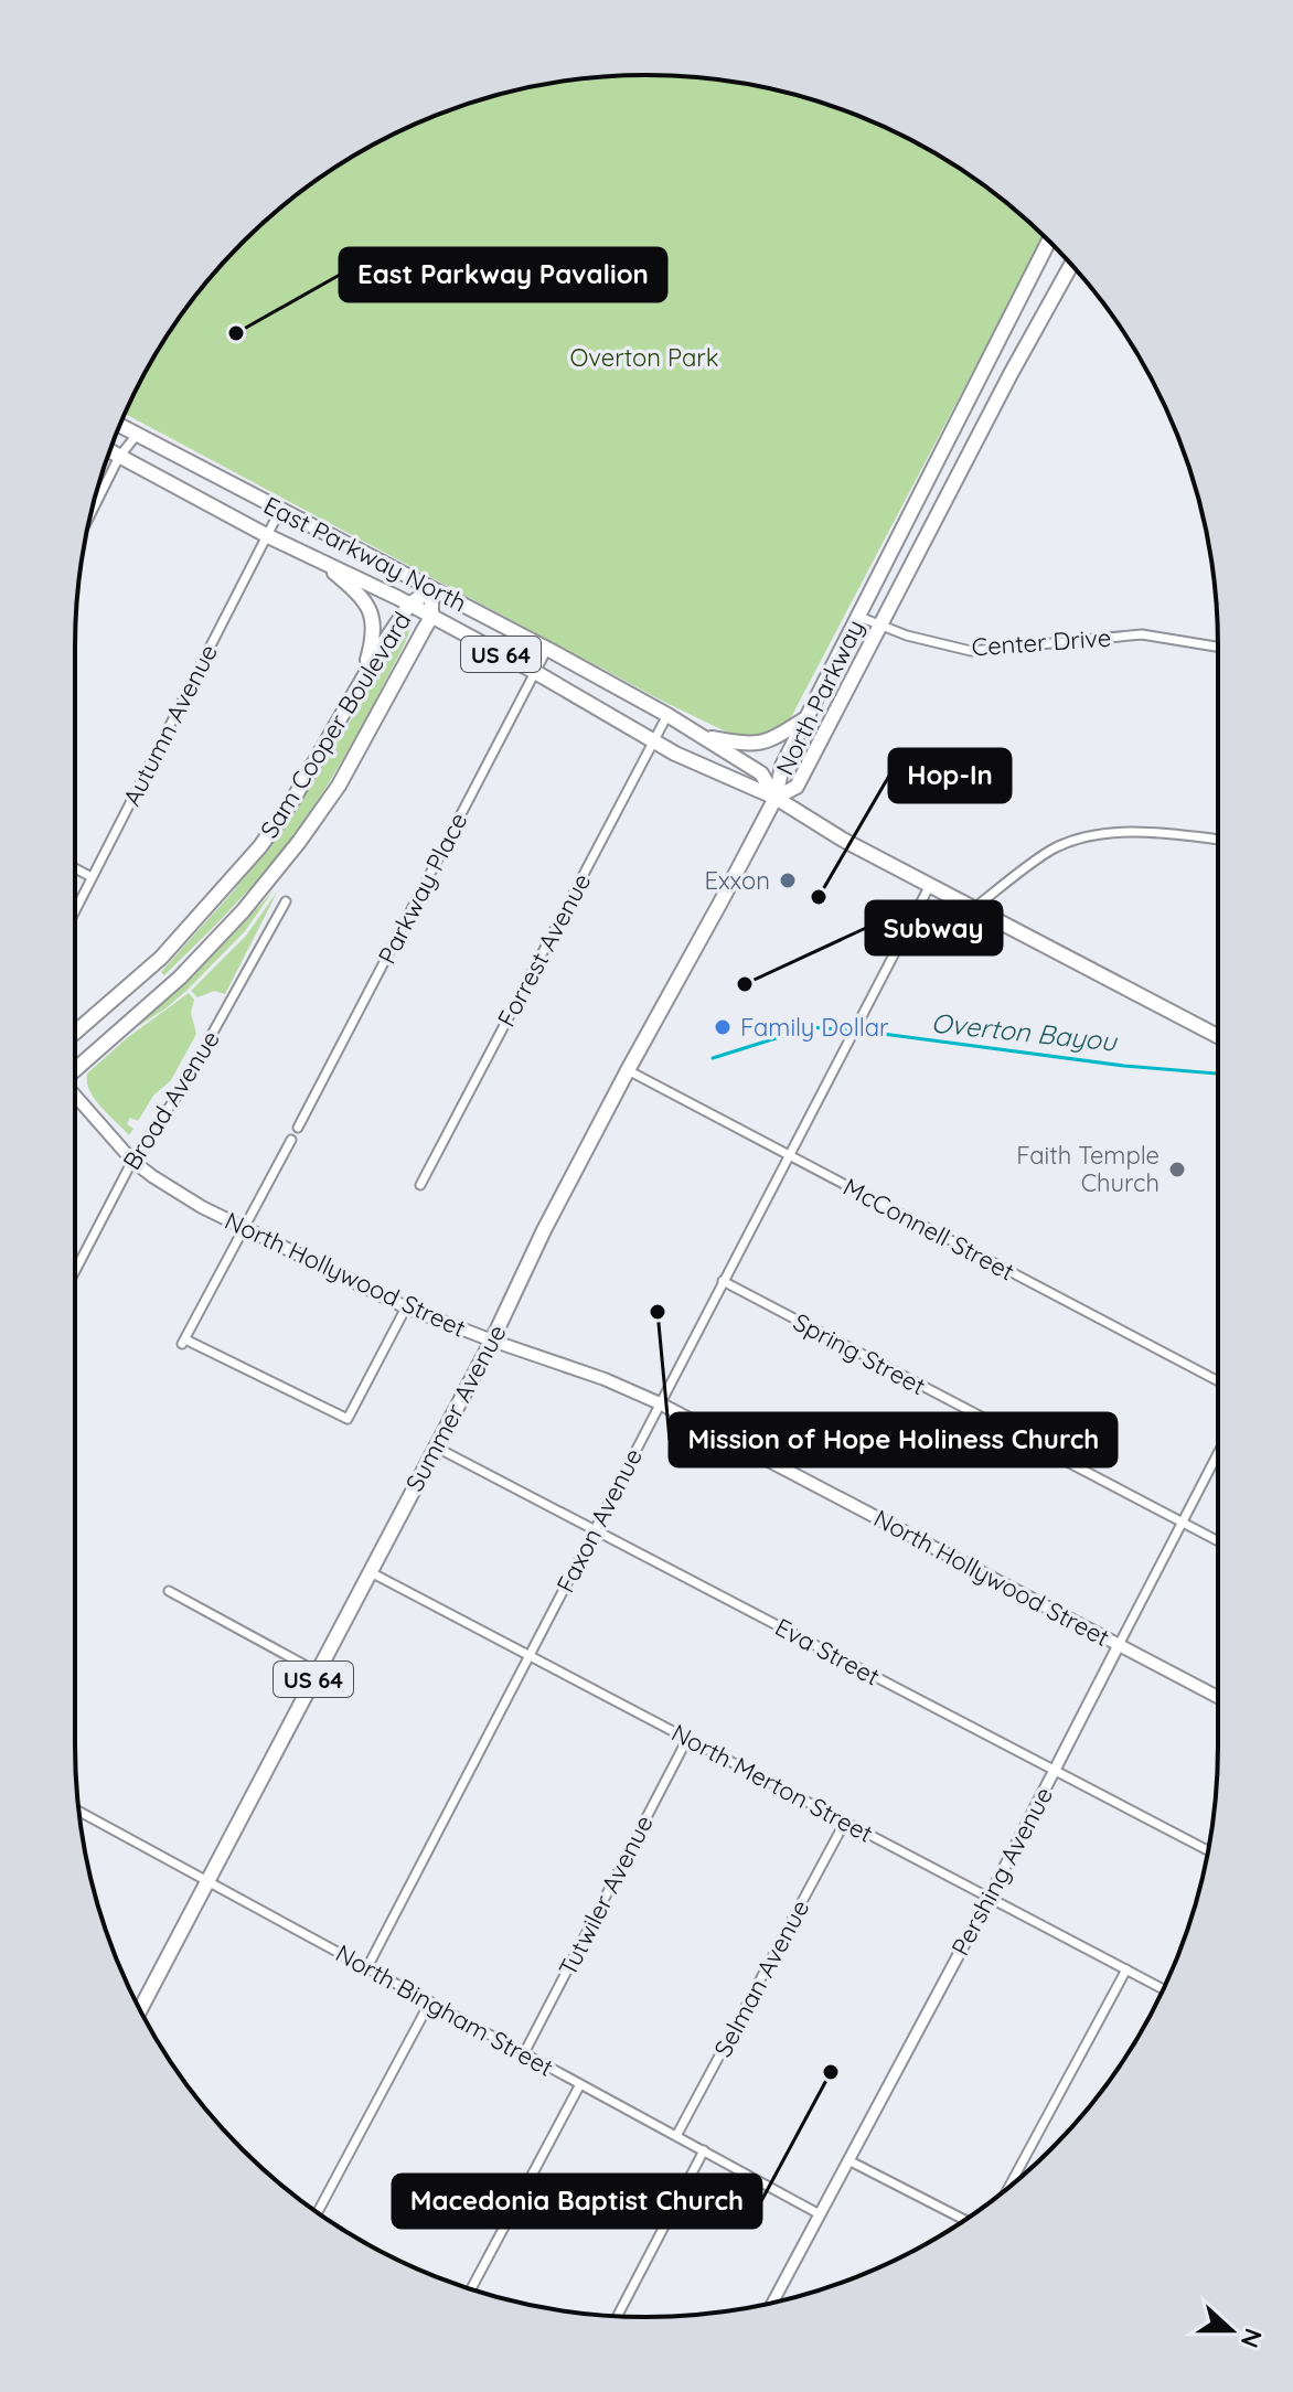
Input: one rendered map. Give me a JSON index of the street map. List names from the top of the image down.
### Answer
{
  "streets": {
    "main road": [
      "East Parkway North",
      "US 64",
      "North Parkway",
      "Sam Cooper Boulevard",
      "North Hollywood Street",
      "Summer Avenue"
    ],
    "street": [
      "Center Drive",
      "Autumn Avenue",
      "Parkway Place",
      "Forrest Avenue",
      "Broad Avenue",
      "McConnell Street",
      "Spring Street",
      "Faxon Avenue",
      "Eva Street",
      "North Merton Street",
      "Pershing Avenue",
      "Tutwiler Avenue",
      "Selman Avenue",
      "North Bingham Street"
    ]
  },
  "crossings": [
    ["East Parkway North", "North Parkway"],
    ["East Parkway North", "Autumn Avenue"],
    ["East Parkway North", "Sam Cooper Boulevard"],
    ["East Parkway North", "Parkway Place"],
    ["East Parkway North", "Forrest Avenue"],
    ["East Parkway North", "Summer Avenue"],
    ["Center Drive", "North Parkway"],
    ["North Parkway", "Summer Avenue"],
    ["Broad Avenue", "North Hollywood Street"],
    ["McConnell Street", "Summer Avenue"],
    ["McConnell Street", "Faxon Avenue"],
    ["North Hollywood Street", "Summer Avenue"],
    ["North Hollywood Street", "Faxon Avenue"],
    ["North Hollywood Street", "Pershing Avenue"],
    ["Spring Street", "Faxon Avenue"],
    ["Spring Street", "Pershing Avenue"],
    ["Summer Avenue", "Eva Street"],
    ["Summer Avenue", "North Merton Street"],
    ["Summer Avenue", "North Bingham Street"],
    ["Faxon Avenue", "Eva Street"],
    ["Faxon Avenue", "North Merton Street"],
    ["Faxon Avenue", "North Bingham Street"],
    ["Eva Street", "Pershing Avenue"],
    ["North Merton Street", "Pershing Avenue"],
    ["North Merton Street", "Tutwiler Avenue"],
    ["North Merton Street", "Selman Avenue"],
    ["Pershing Avenue", "North Bingham Street"],
    ["Tutwiler Avenue", "North Bingham Street"],
    ["Selman Avenue", "North Bingham Street"]
  ],
  "water": ["Overton Bayou"],
  "parks": ["Overton Park"],
  "places": [
    "East Parkway Pavalion",
    "Exxon",
    "Hop-In",
    "Subway",
    "Family Dollar",
    "Faith Temple Church",
    "Mission of Hope Holiness Church",
    "Macedonia Baptist Church"
  ],
  "north": "right"
}
